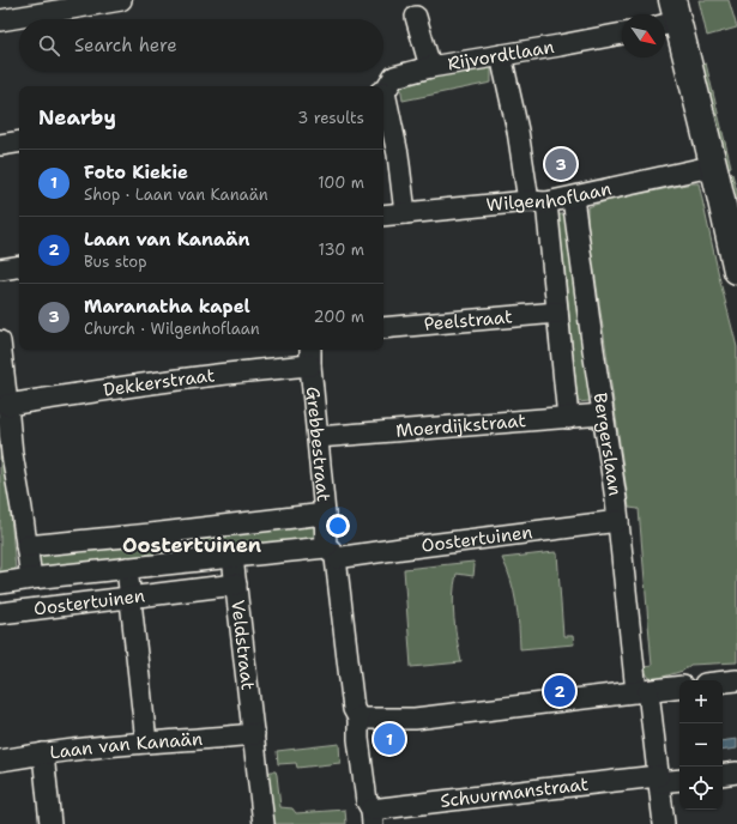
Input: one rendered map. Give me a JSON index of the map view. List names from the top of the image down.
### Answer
{
  "streets": {
    "street": [
      "Rijvordtlaan",
      "Wilgenhoflaan",
      "Peelstraat",
      "Dekkerstraat",
      "Moerdijkstraat",
      "Grebbestraat",
      "Bergerslaan",
      "Oostertuinen",
      "Veldstraat",
      "Laan van Kanaän",
      "Schuurmanstraat"
    ]
  },
  "crossings": [
    ["Rijvordtlaan", "Bergerslaan"],
    ["Wilgenhoflaan", "Bergerslaan"],
    ["Peelstraat", "Bergerslaan"],
    ["Dekkerstraat", "Grebbestraat"],
    ["Moerdijkstraat", "Grebbestraat"],
    ["Moerdijkstraat", "Bergerslaan"],
    ["Grebbestraat", "Oostertuinen"],
    ["Grebbestraat", "Schuurmanstraat"],
    ["Bergerslaan", "Oostertuinen"],
    ["Bergerslaan", "Schuurmanstraat"],
    ["Oostertuinen", "Veldstraat"],
    ["Veldstraat", "Laan van Kanaän"]
  ],
  "districts": ["Oostertuinen"],
  "north": "bottom right",
  "page": {
    "search": "Search here",
    "heading": ["Nearby", "3 results"],
    "pins": ["3", "2", "1"],
    "list": [
      {
        "mark": "1",
        "name": "Foto Kiekie",
        "note": "Shop · Laan van Kanaän",
        "value": "100 m"
      },
      {
        "mark": "2",
        "name": "Laan van Kanaän",
        "note": "Bus stop",
        "value": "130 m"
      },
      {
        "mark": "3",
        "name": "Maranatha kapel",
        "note": "Church · Wilgenhoflaan",
        "value": "200 m"
      }
    ],
    "map_buttons": ["+", "−"]
  }
}
